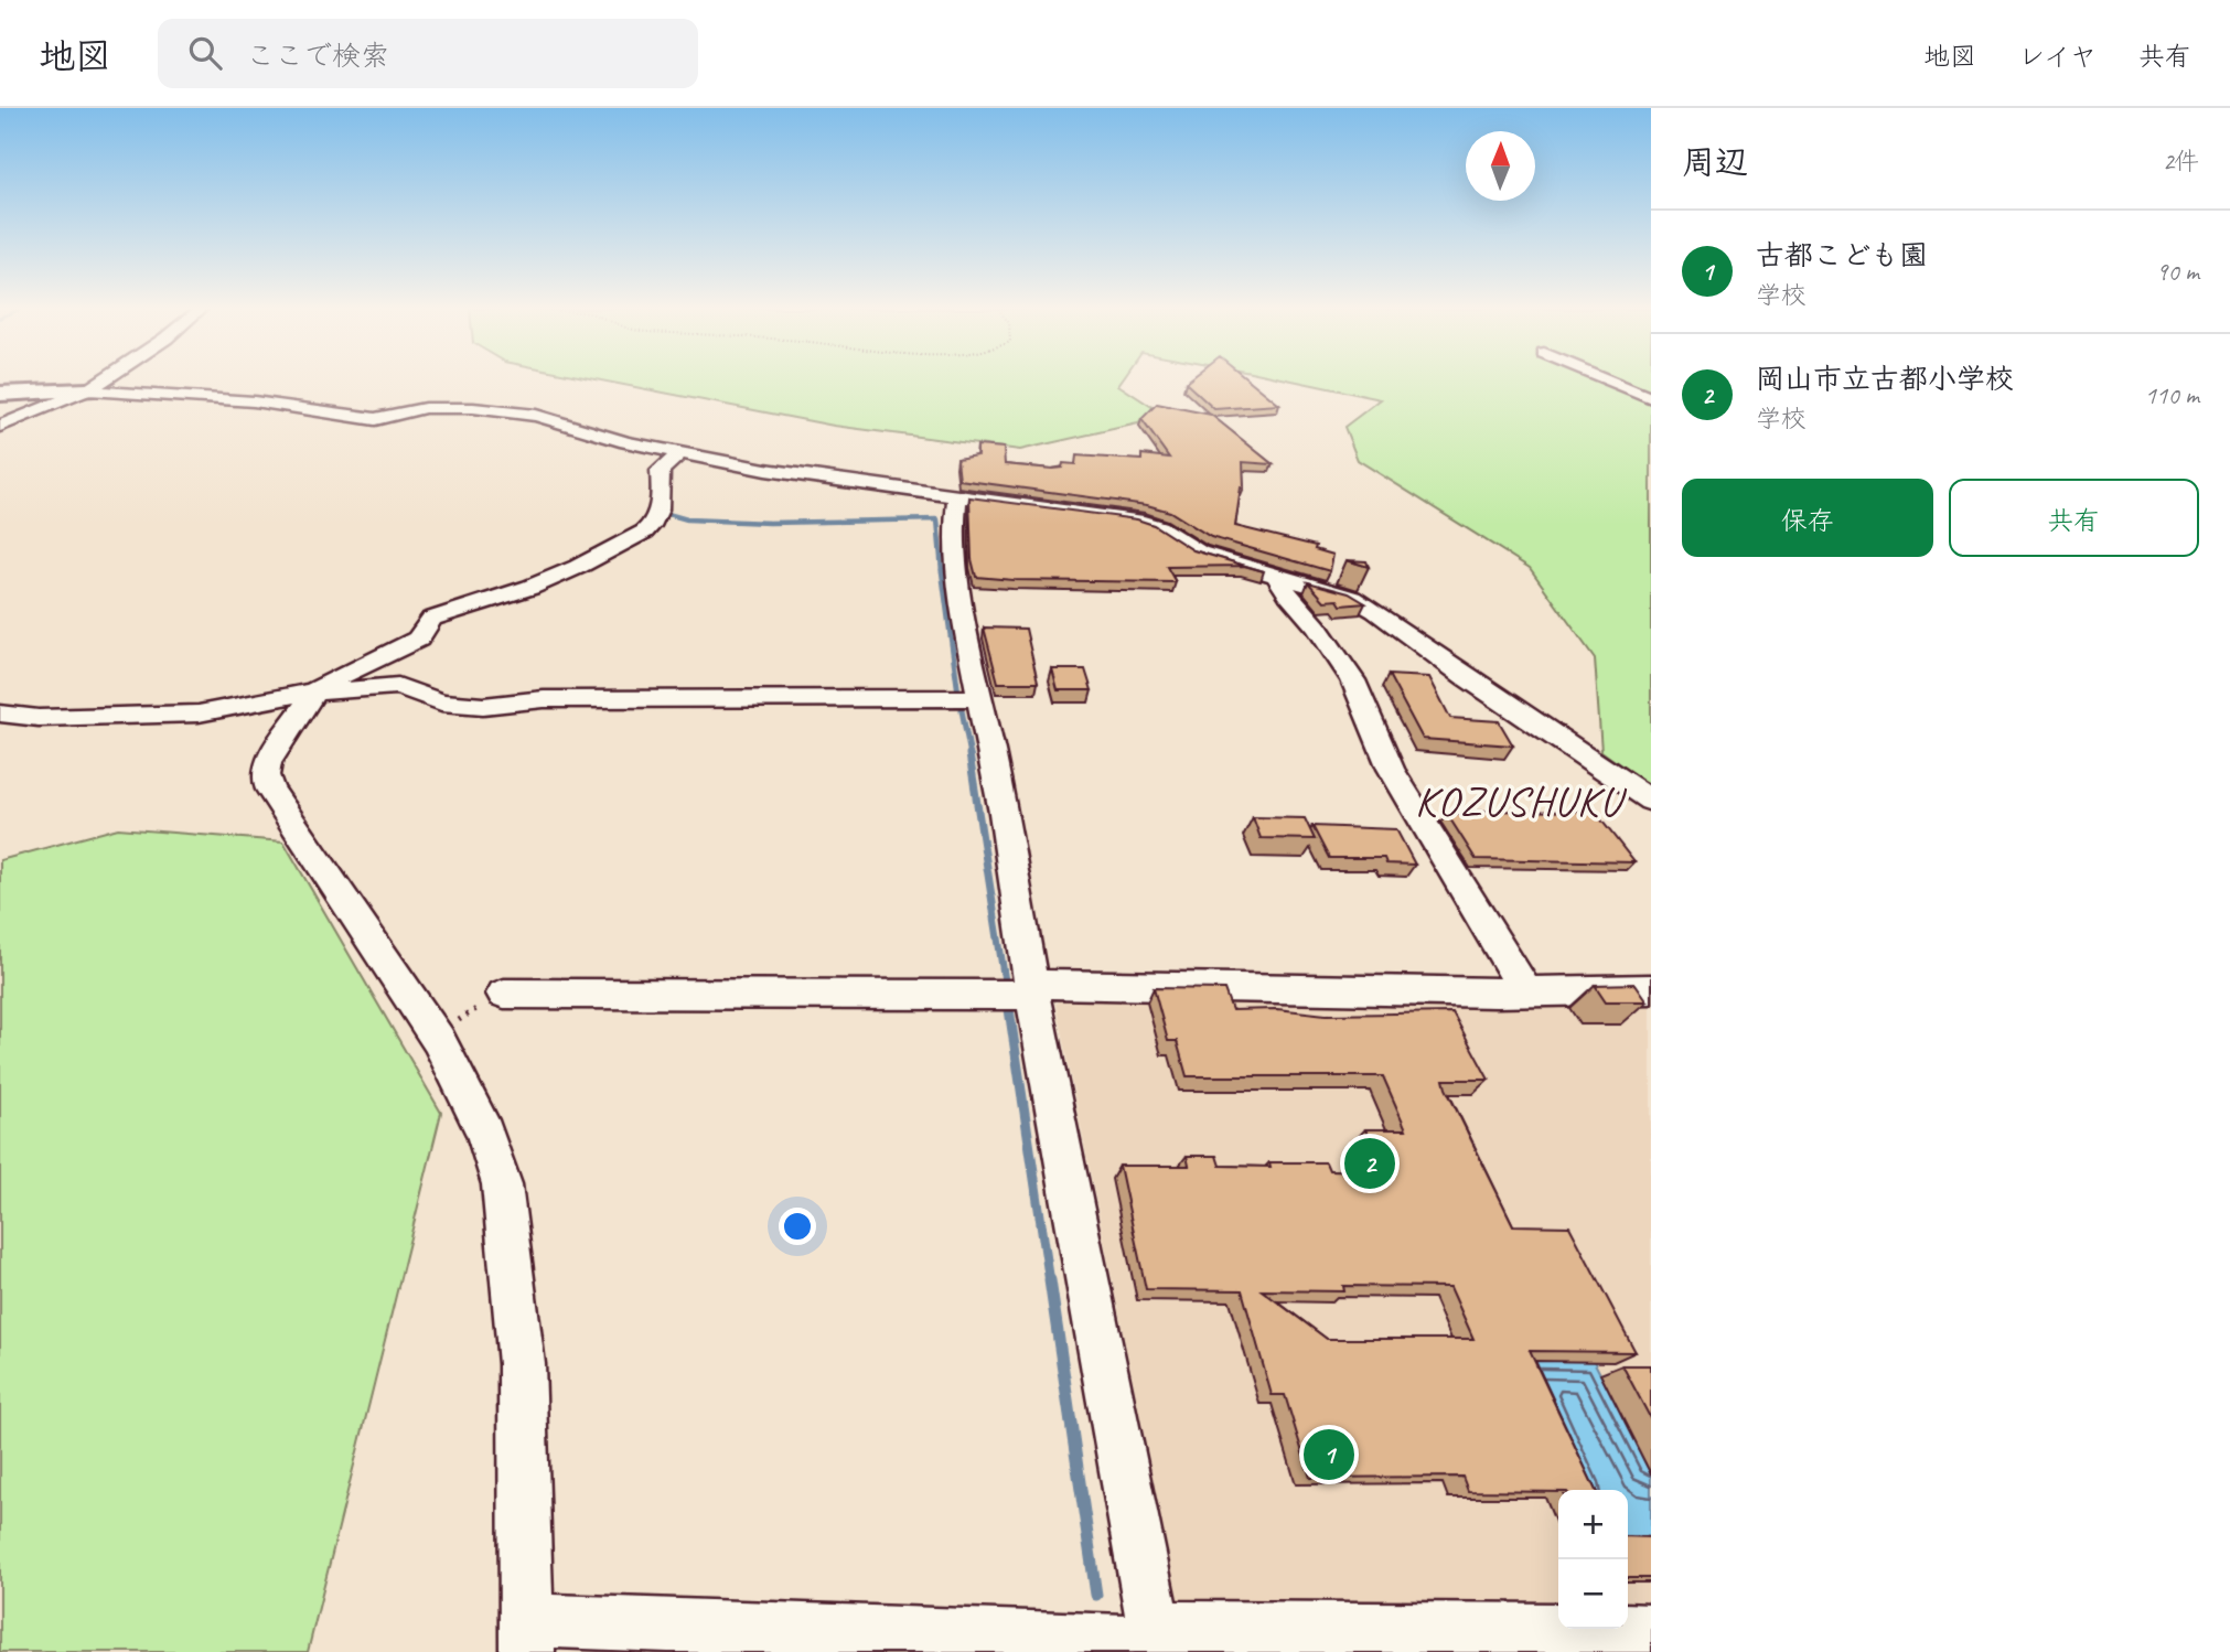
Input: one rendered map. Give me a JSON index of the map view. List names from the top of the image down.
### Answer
{
  "districts": ["KOZUSHUKU"],
  "north": "top",
  "page": {
    "header": "地図",
    "search": "ここで検索",
    "nav": ["地図", "レイヤ", "共有"],
    "heading": ["周辺", "2件"],
    "list": [
      {
        "mark": "1",
        "name": "古都こども園",
        "note": "学校",
        "value": "90 m"
      },
      {
        "mark": "2",
        "name": "岡山市立古都小学校",
        "note": "学校",
        "value": "110 m"
      }
    ],
    "buttons": ["保存", "共有"],
    "pins": ["2", "1"],
    "map_buttons": ["+", "−"]
  }
}
